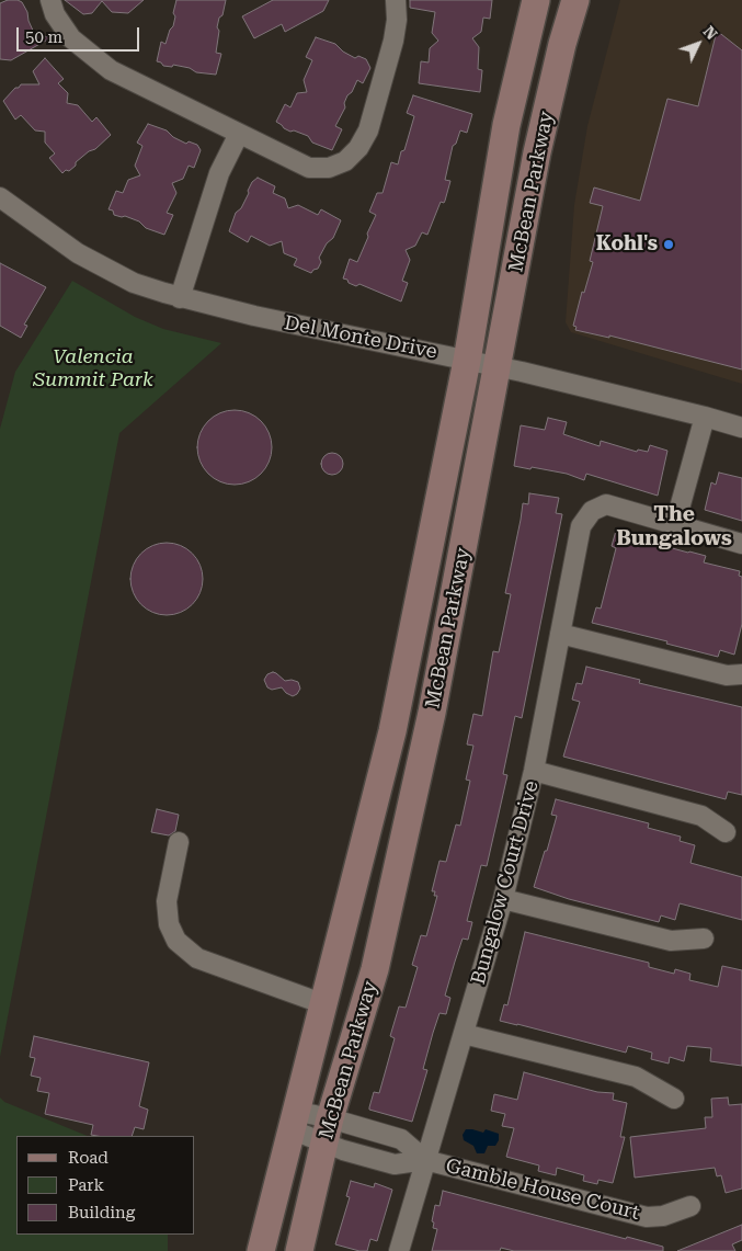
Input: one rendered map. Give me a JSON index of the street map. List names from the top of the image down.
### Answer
{
  "streets": {
    "main road": ["McBean Parkway"],
    "street": ["Del Monte Drive", "Bungalow Court Drive", "Gamble House Court"]
  },
  "crossings": [
    ["McBean Parkway", "Del Monte Drive"],
    ["McBean Parkway", "Gamble House Court"],
    ["Bungalow Court Drive", "Gamble House Court"]
  ],
  "districts": ["The Bungalows"],
  "parks": ["Valencia Summit Park"],
  "places": ["Kohl's"],
  "legend": ["Road", "Park", "Building"],
  "scale_bar": "50 m",
  "north": "top right"
}
